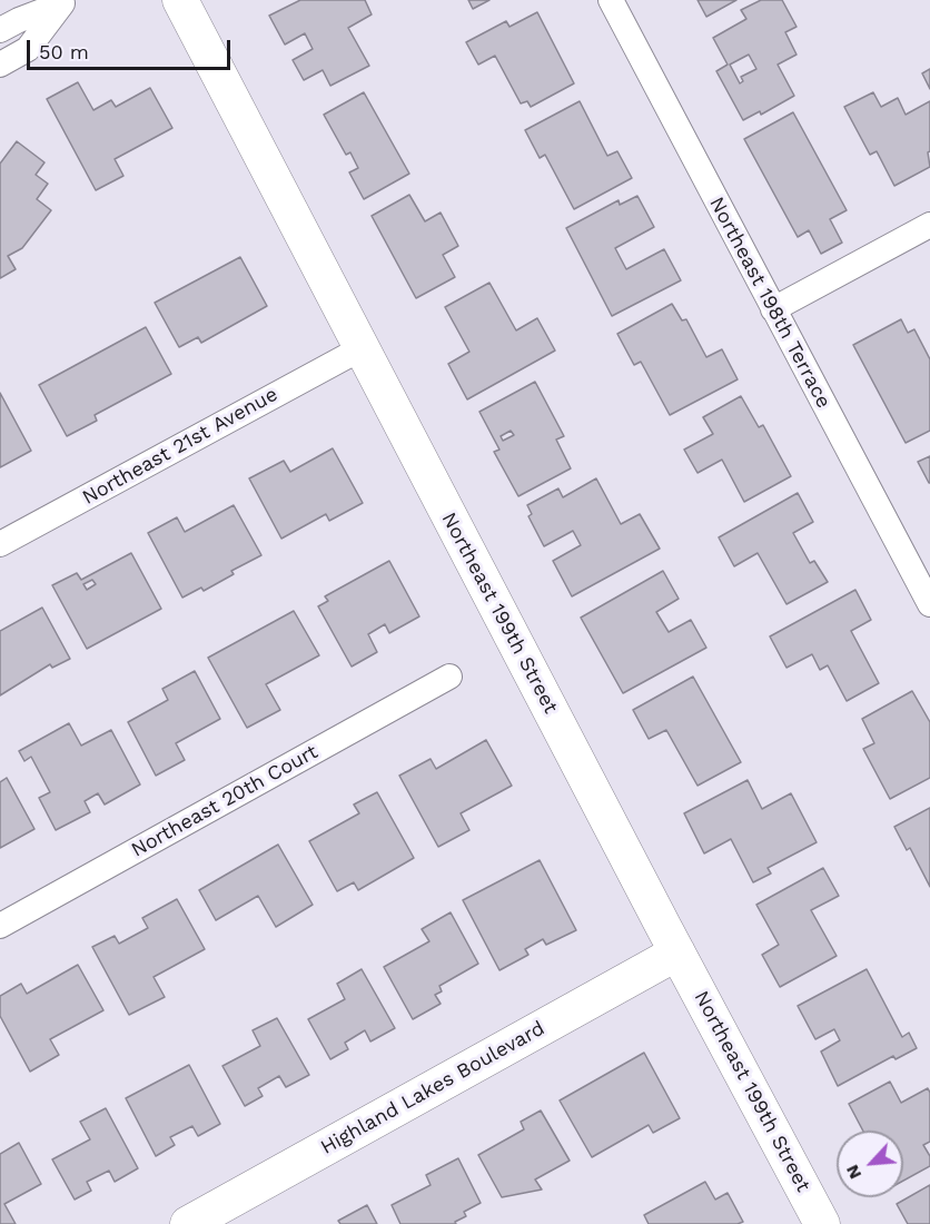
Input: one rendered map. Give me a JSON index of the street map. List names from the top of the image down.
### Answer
{
  "streets": {
    "street": [
      "Northeast 198th Terrace",
      "Northeast 21st Avenue",
      "Northeast 199th Street",
      "Northeast 20th Court",
      "Highland Lakes Boulevard"
    ]
  },
  "crossings": [
    ["Northeast 21st Avenue", "Northeast 199th Street"],
    ["Northeast 199th Street", "Highland Lakes Boulevard"]
  ],
  "scale_bar": "50 m",
  "north": "bottom left"
}
